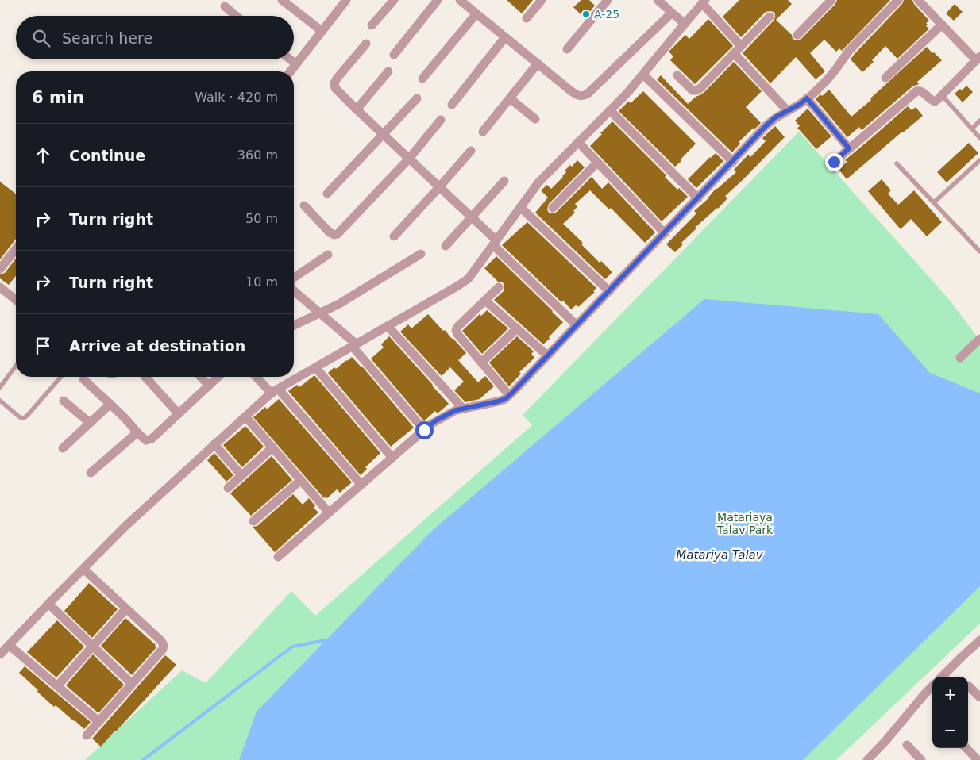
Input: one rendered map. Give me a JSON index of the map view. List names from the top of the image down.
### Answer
{
  "water": ["Matariya Talav"],
  "parks": ["Matariaya Talav Park"],
  "places": ["A-25"],
  "page": {
    "search": "Search here",
    "heading": ["6 min", "Walk · 420 m"],
    "list": [
      ["Continue", "360 m"],
      ["Turn right", "50 m"],
      ["Turn right", "10 m"],
      "Arrive at destination"
    ],
    "map_buttons": ["+", "−"]
  }
}
